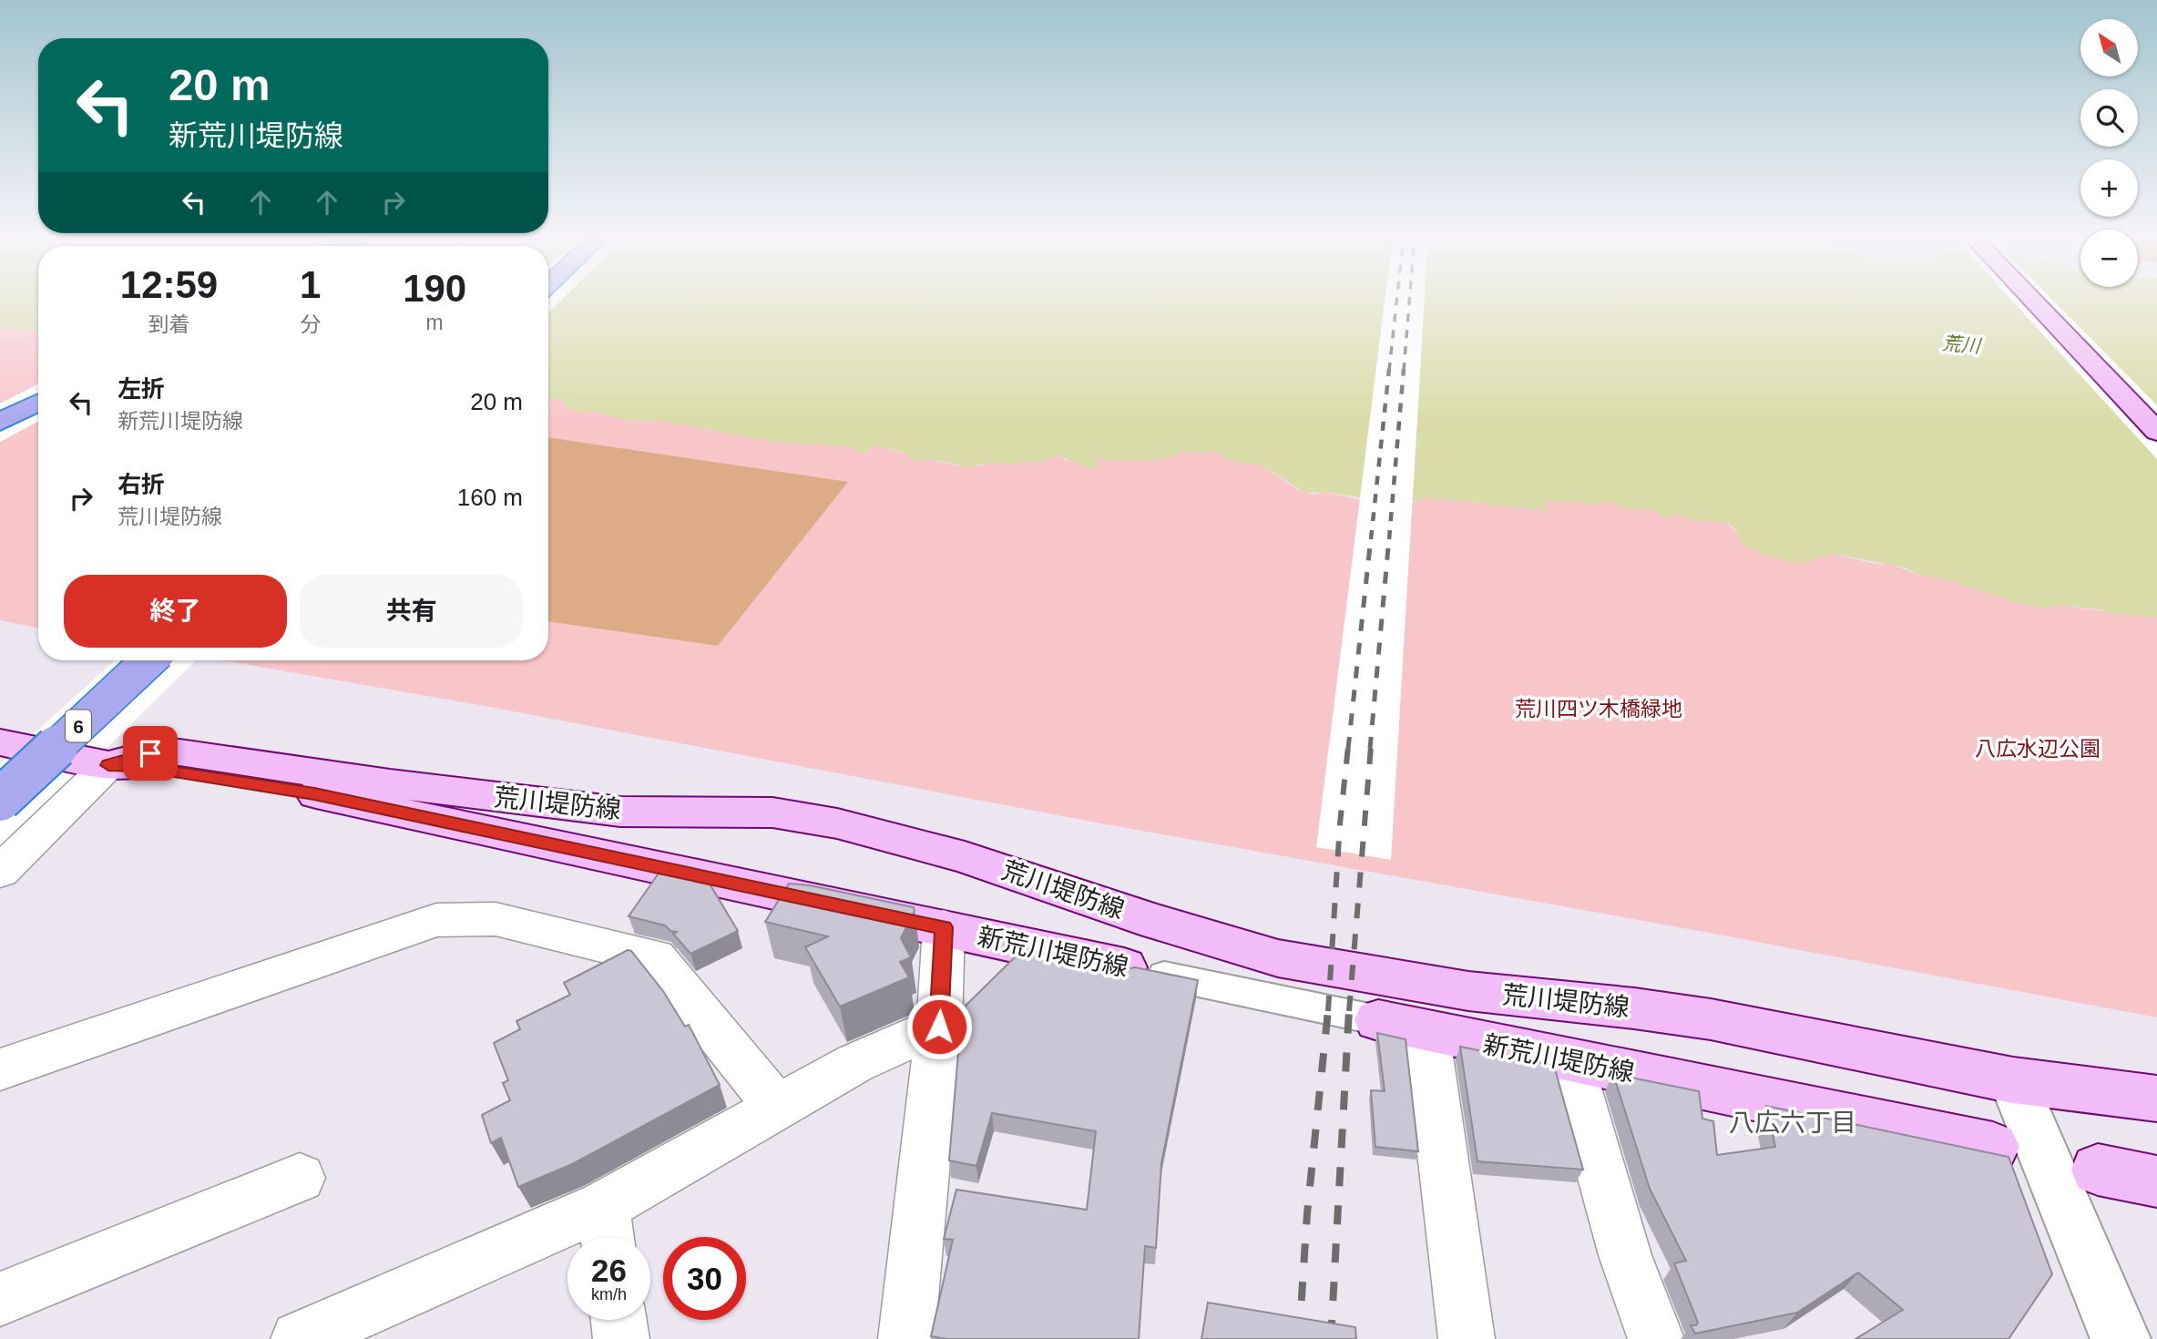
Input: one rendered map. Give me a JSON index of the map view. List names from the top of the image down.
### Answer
{
  "streets": {
    "highway": ["6"],
    "main road": ["荒川堤防線", "新荒川堤防線"]
  },
  "crossings": [
    ["荒川堤防線", "新荒川堤防線"]
  ],
  "districts": ["八広六丁目"],
  "water": ["荒川"],
  "parks": ["荒川四ツ木橋緑地", "八広水辺公園"],
  "north": "top left",
  "page": {
    "map_buttons": ["+", "−"],
    "turn": ["20 m", "新荒川堤防線"],
    "eta": [
      "12:59",
      "到着",
      "1",
      "分",
      "190",
      "m"
    ],
    "list": [
      {
        "name": "左折",
        "note": "新荒川堤防線",
        "value": "20 m"
      },
      {
        "name": "右折",
        "note": "荒川堤防線",
        "value": "160 m"
      }
    ],
    "buttons": ["終了", "共有"],
    "speed": "26 km/h",
    "limit": "30"
  }
}
